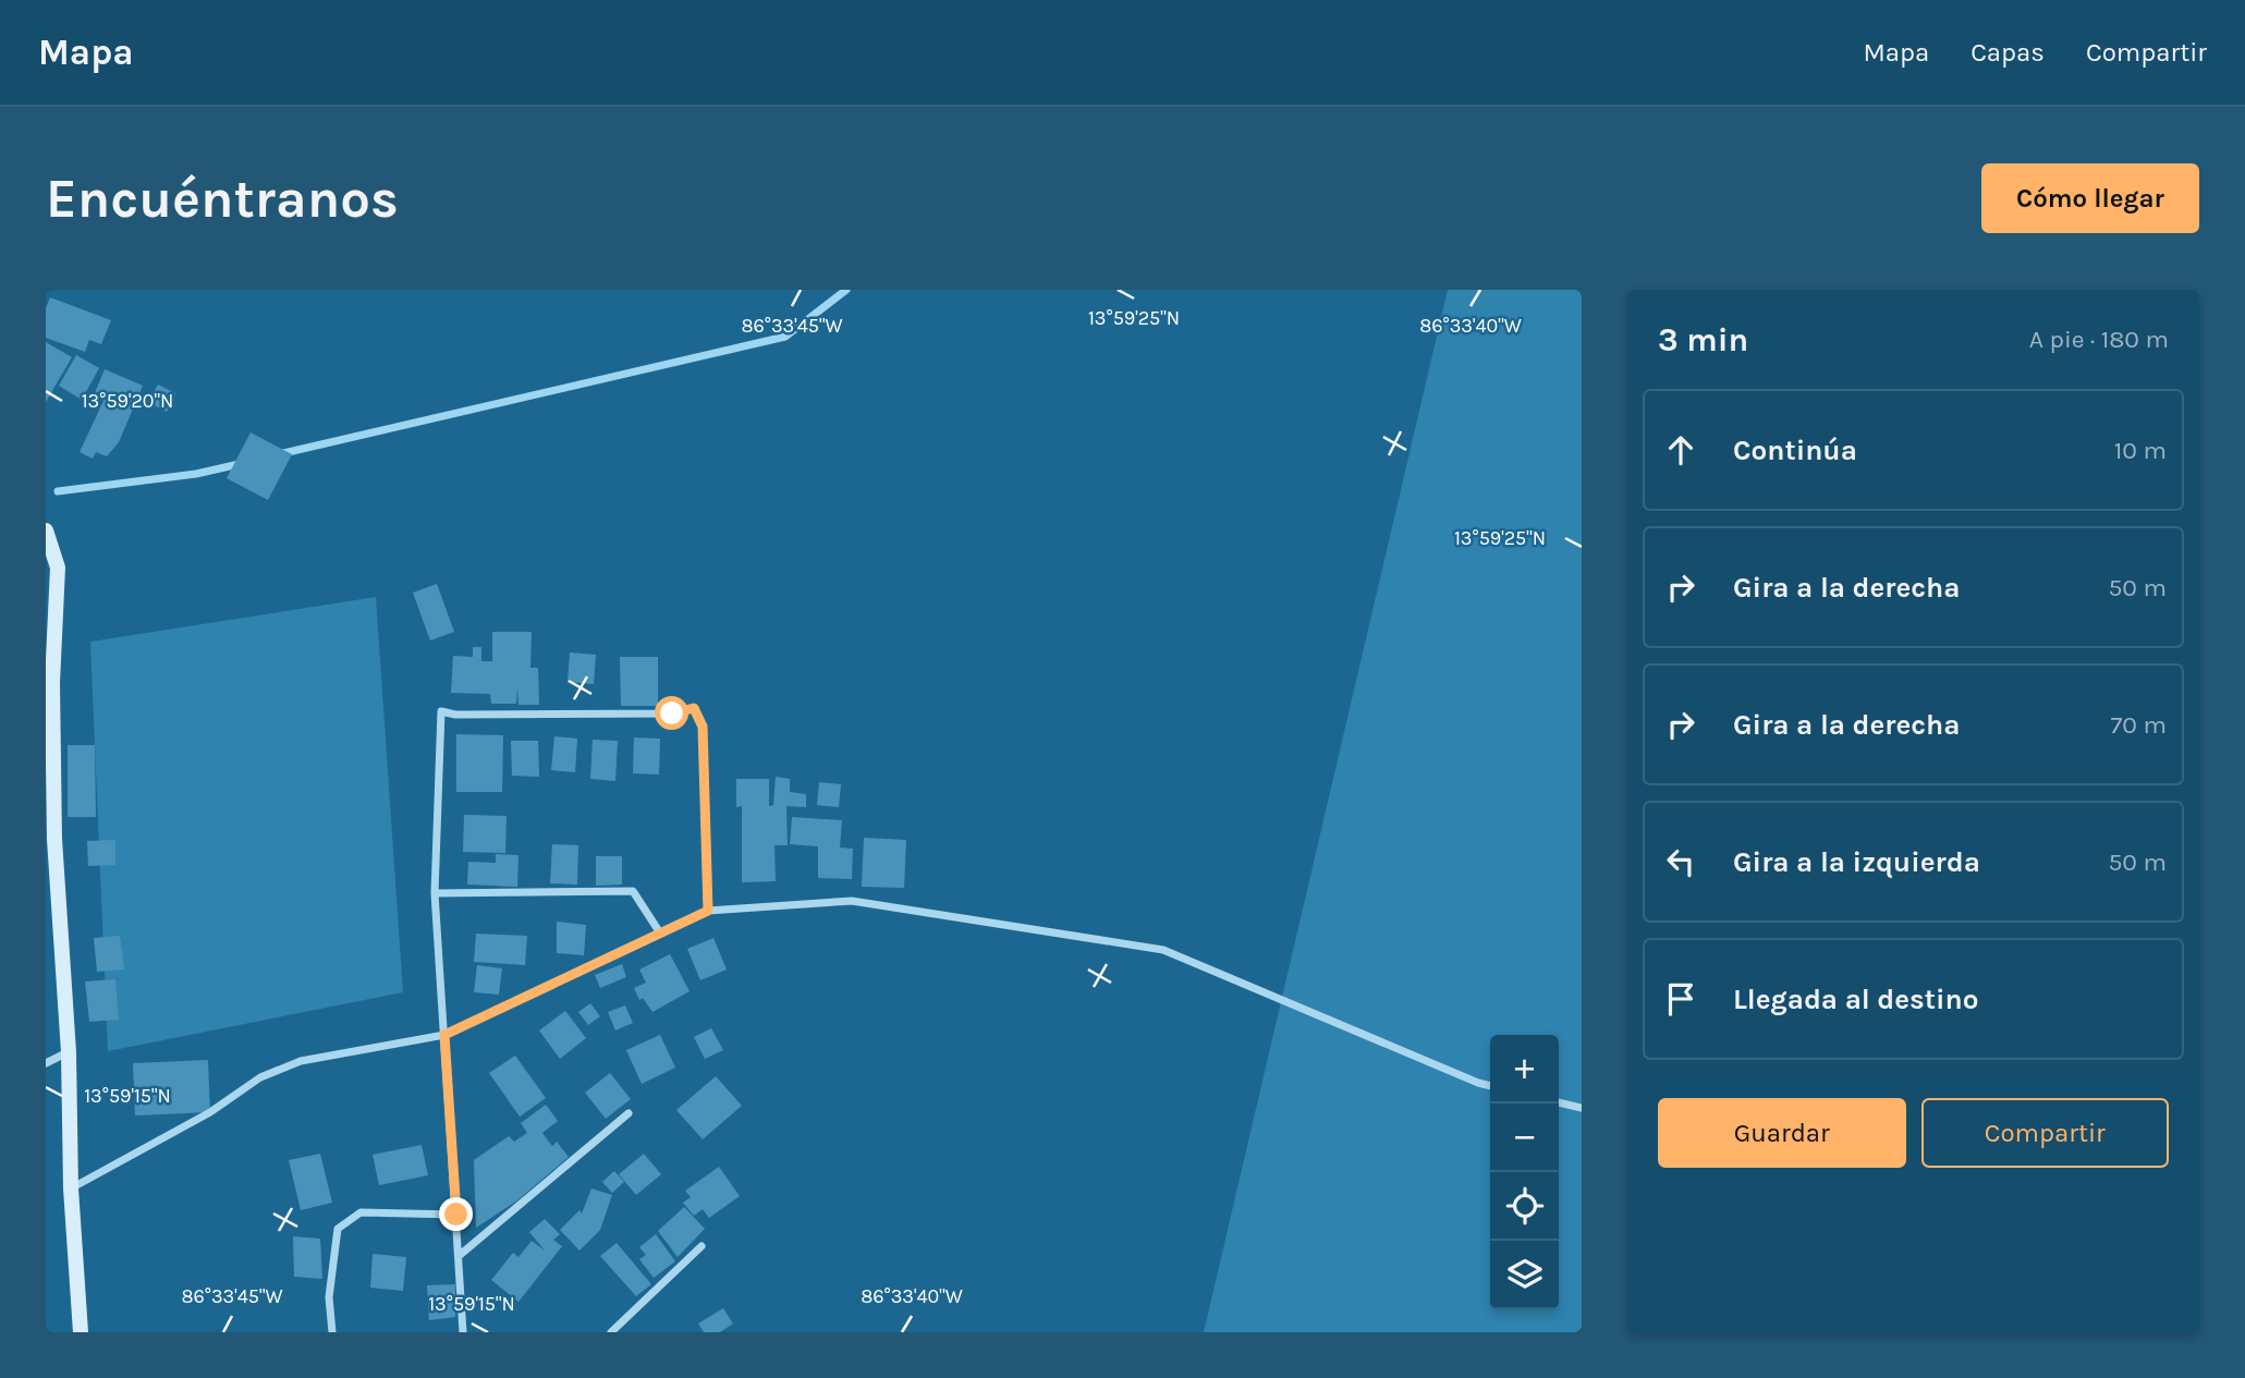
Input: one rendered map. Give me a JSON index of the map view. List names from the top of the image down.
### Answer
{
  "page": {
    "header": "Mapa",
    "nav": ["Mapa", "Capas", "Compartir"],
    "buttons": [
      "Cómo llegar",
      ["Guardar", "Compartir"]
    ],
    "title": "Encuéntranos",
    "heading": ["3 min", "A pie · 180 m"],
    "list": [
      ["Continúa", "10 m"],
      ["Gira a la derecha", "50 m"],
      ["Gira a la derecha", "70 m"],
      ["Gira a la izquierda", "50 m"],
      "Llegada al destino"
    ],
    "map_buttons": ["+", "−"]
  },
  "coordinates": [
    "13°59'25\"N",
    "86°33'45\"W",
    "86°33'40\"W",
    "13°59'20\"N",
    "13°59'15\"N"
  ]
}
